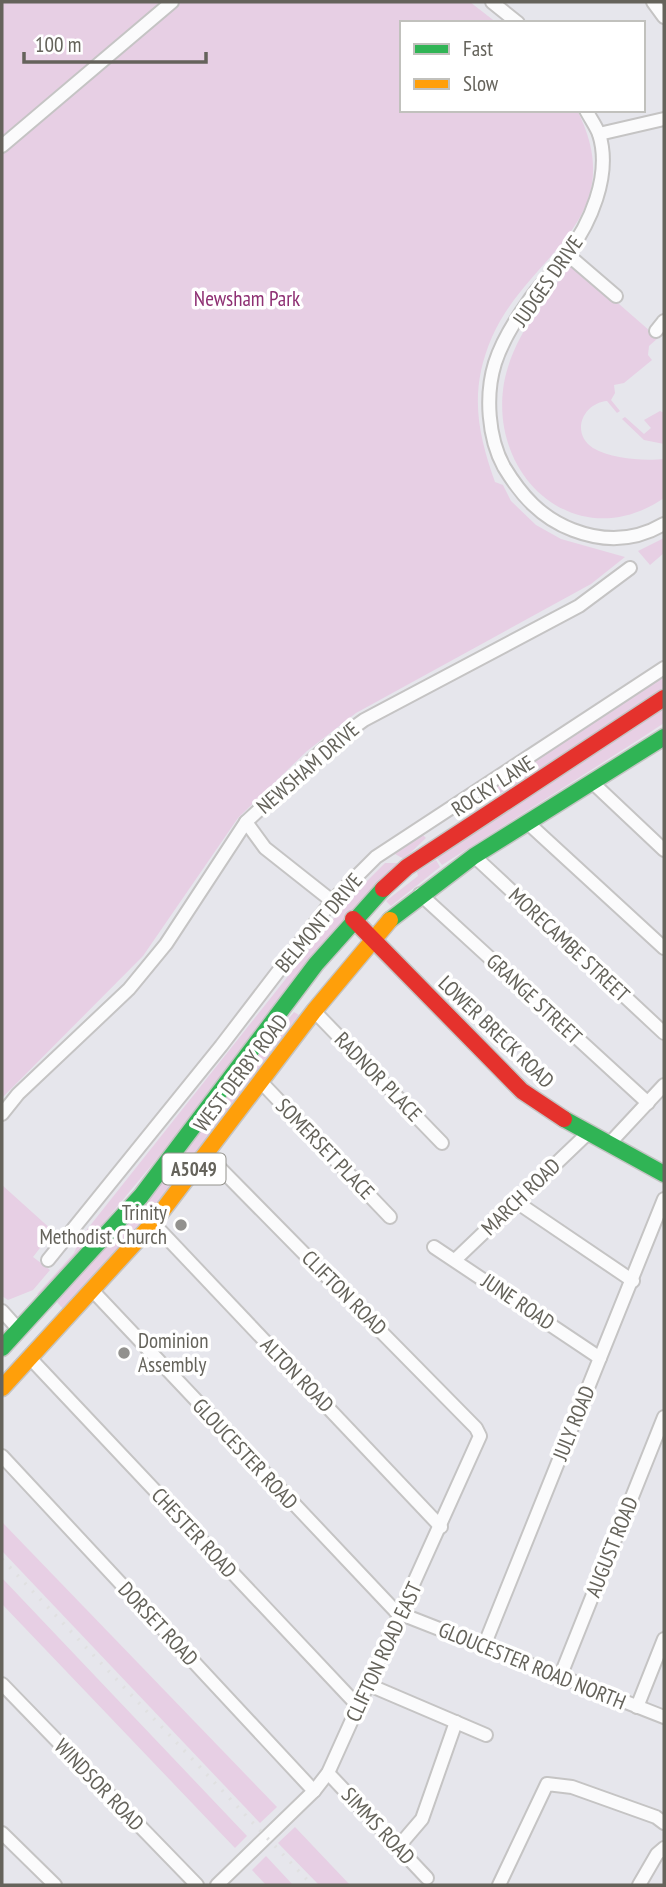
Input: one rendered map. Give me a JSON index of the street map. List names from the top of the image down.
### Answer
{
  "streets": {
    "main road": [
      "ROCKY LANE",
      "LOWER BRECK ROAD",
      "WEST DERBY ROAD",
      "A5049"
    ],
    "street": [
      "JUDGES DRIVE",
      "NEWSHAM DRIVE",
      "BELMONT DRIVE",
      "MORECAMBE STREET",
      "GRANGE STREET",
      "RADNOR PLACE",
      "SOMERSET PLACE",
      "MARCH ROAD",
      "CLIFTON ROAD",
      "JUNE ROAD",
      "ALTON ROAD",
      "JULY ROAD",
      "GLOUCESTER ROAD",
      "CHESTER ROAD",
      "AUGUST ROAD",
      "DORSET ROAD",
      "CLIFTON ROAD EAST",
      "GLOUCESTER ROAD NORTH",
      "WINDSOR ROAD",
      "SIMMS ROAD"
    ]
  },
  "crossings": [
    ["ROCKY LANE", "LOWER BRECK ROAD"],
    ["ROCKY LANE", "WEST DERBY ROAD"],
    ["MORECAMBE STREET", "A5049"],
    ["GRANGE STREET", "A5049"],
    ["LOWER BRECK ROAD", "WEST DERBY ROAD"],
    ["LOWER BRECK ROAD", "A5049"],
    ["LOWER BRECK ROAD", "MARCH ROAD"],
    ["WEST DERBY ROAD", "RADNOR PLACE"],
    ["WEST DERBY ROAD", "SOMERSET PLACE"],
    ["WEST DERBY ROAD", "A5049"],
    ["WEST DERBY ROAD", "CLIFTON ROAD"],
    ["WEST DERBY ROAD", "ALTON ROAD"],
    ["WEST DERBY ROAD", "GLOUCESTER ROAD"],
    ["WEST DERBY ROAD", "CHESTER ROAD"],
    ["MARCH ROAD", "JUNE ROAD"],
    ["CLIFTON ROAD", "CLIFTON ROAD EAST"],
    ["JUNE ROAD", "JULY ROAD"],
    ["ALTON ROAD", "CLIFTON ROAD EAST"],
    ["JULY ROAD", "GLOUCESTER ROAD NORTH"],
    ["GLOUCESTER ROAD", "CLIFTON ROAD EAST"],
    ["GLOUCESTER ROAD", "GLOUCESTER ROAD NORTH"],
    ["CHESTER ROAD", "CLIFTON ROAD EAST"],
    ["AUGUST ROAD", "GLOUCESTER ROAD NORTH"],
    ["DORSET ROAD", "CLIFTON ROAD EAST"],
    ["CLIFTON ROAD EAST", "GLOUCESTER ROAD NORTH"],
    ["CLIFTON ROAD EAST", "SIMMS ROAD"]
  ],
  "parks": ["Newsham Park"],
  "places": ["Trinity Methodist Church", "Dominion Assembly"],
  "legend": ["Fast", "Slow"],
  "scale_bar": "100 m"
}
